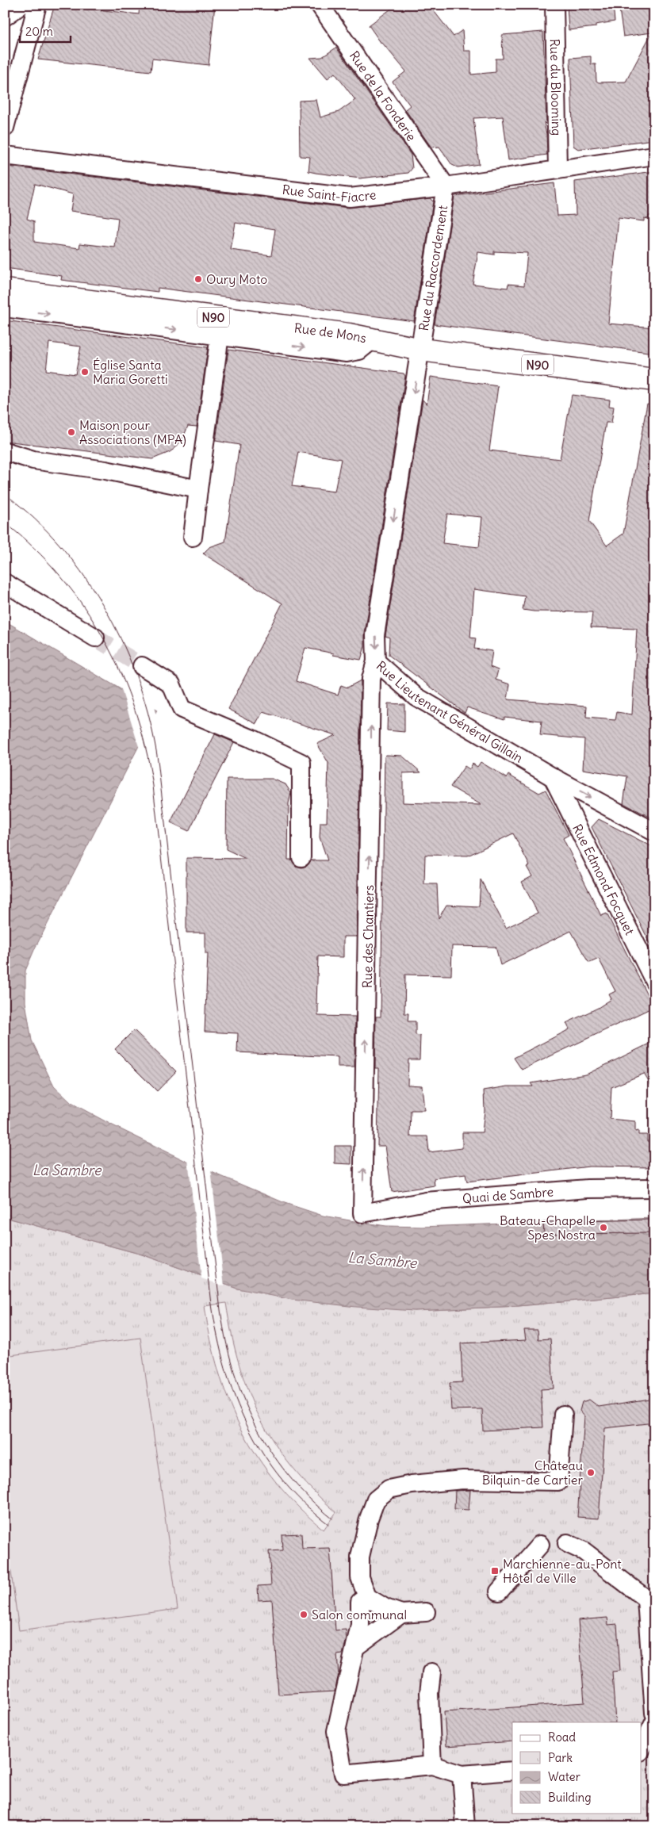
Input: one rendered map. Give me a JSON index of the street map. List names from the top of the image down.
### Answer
{
  "streets": {
    "main road": ["N90", "Rue de Mons"],
    "street": [
      "Rue du Blooming",
      "Rue de la Fonderie",
      "Rue Saint-Fiacre",
      "Rue du Raccordement",
      "Rue Lieutenant Général Gillain",
      "Rue Edmond Focquet",
      "Rue des Chantiers",
      "Quai de Sambre"
    ]
  },
  "crossings": [
    ["Rue du Blooming", "Rue Saint-Fiacre"],
    ["Rue de la Fonderie", "Rue Saint-Fiacre"],
    ["Rue de la Fonderie", "Rue du Raccordement"],
    ["Rue Saint-Fiacre", "Rue du Raccordement"],
    ["Rue du Raccordement", "Rue de Mons"],
    ["Rue du Raccordement", "Rue Lieutenant Général Gillain"],
    ["Rue de Mons", "Rue Lieutenant Général Gillain"],
    ["Rue Lieutenant Général Gillain", "Rue Edmond Focquet"],
    ["Rue Lieutenant Général Gillain", "Rue des Chantiers"],
    ["Rue des Chantiers", "Quai de Sambre"]
  ],
  "one_way": ["Rue Lieutenant Général Gillain", "Rue des Chantiers"],
  "water": ["La Sambre"],
  "places": {
    "other": [
      "Oury Moto",
      "Église Santa Maria Goretti",
      "Maison pour Associations (MPA)",
      "Bateau-Chapelle Spes Nostra",
      "Château Bilquin-de Cartier",
      "Salon communal"
    ],
    "transit": ["Marchienne-au-Pont Hôtel de Ville"]
  },
  "legend": [
    "Road",
    "Park",
    "Water",
    "Building"
  ],
  "scale_bar": "20 m"
}
